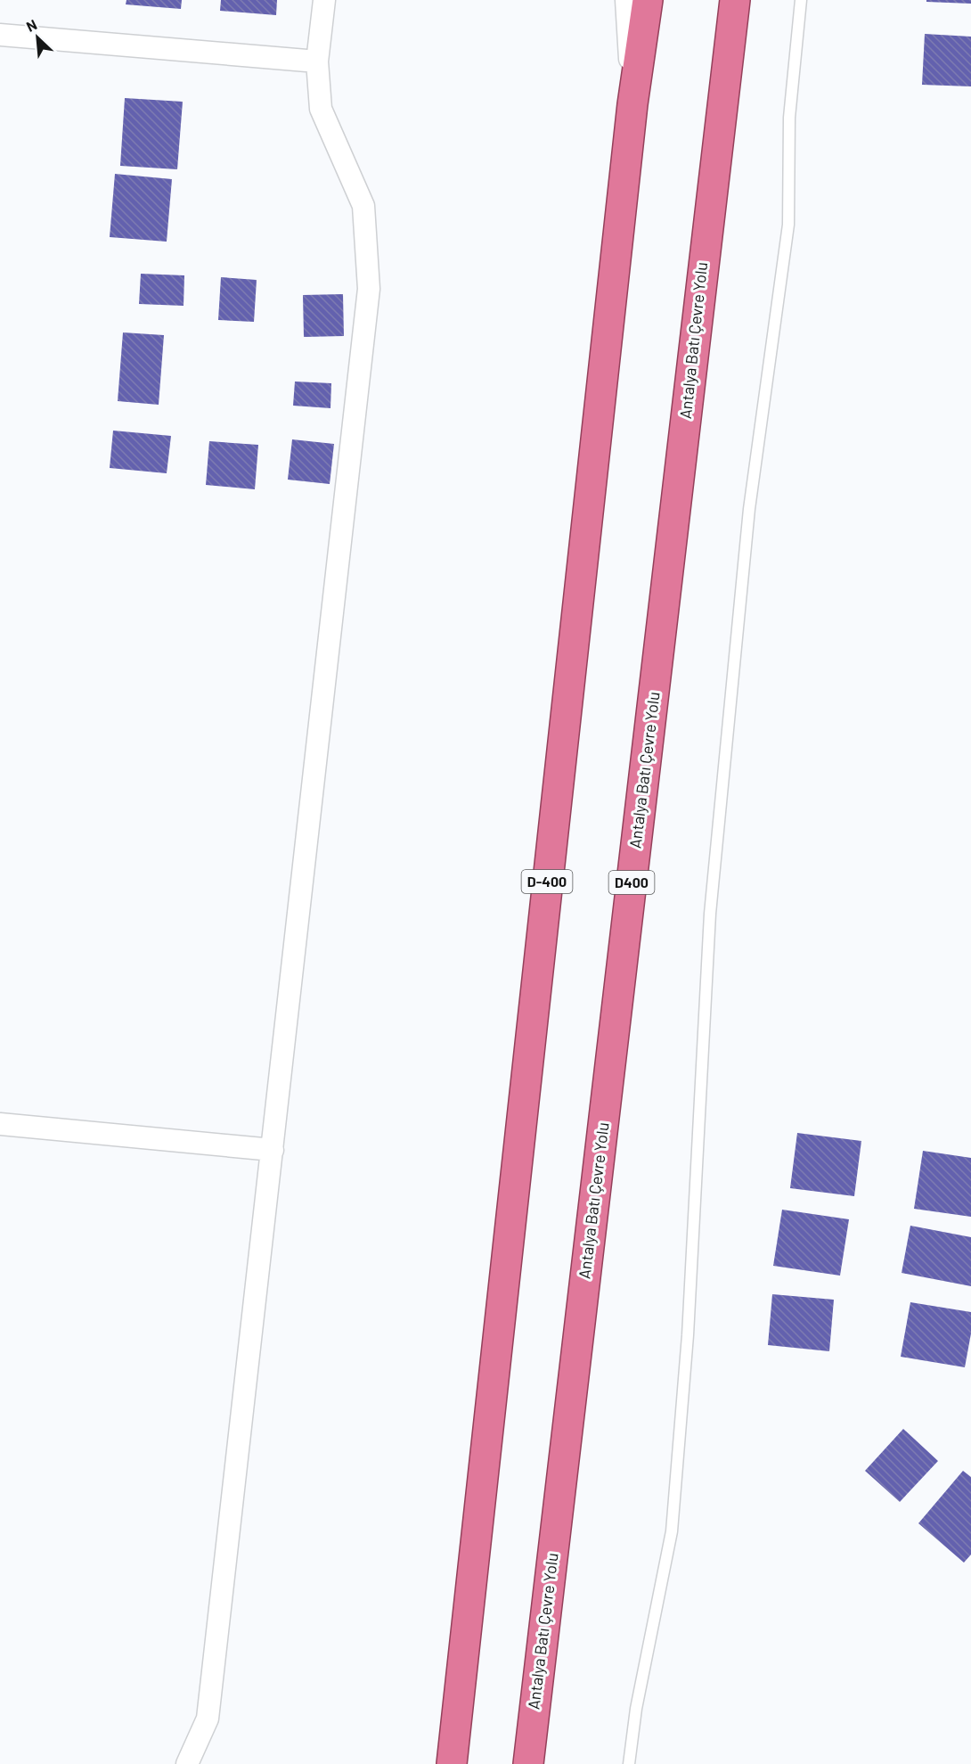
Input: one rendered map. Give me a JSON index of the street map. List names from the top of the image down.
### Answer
{
  "streets": {
    "highway": ["Antalya Batı Çevre Yolu", "D-400", "D400"]
  },
  "north": "top left"
}
